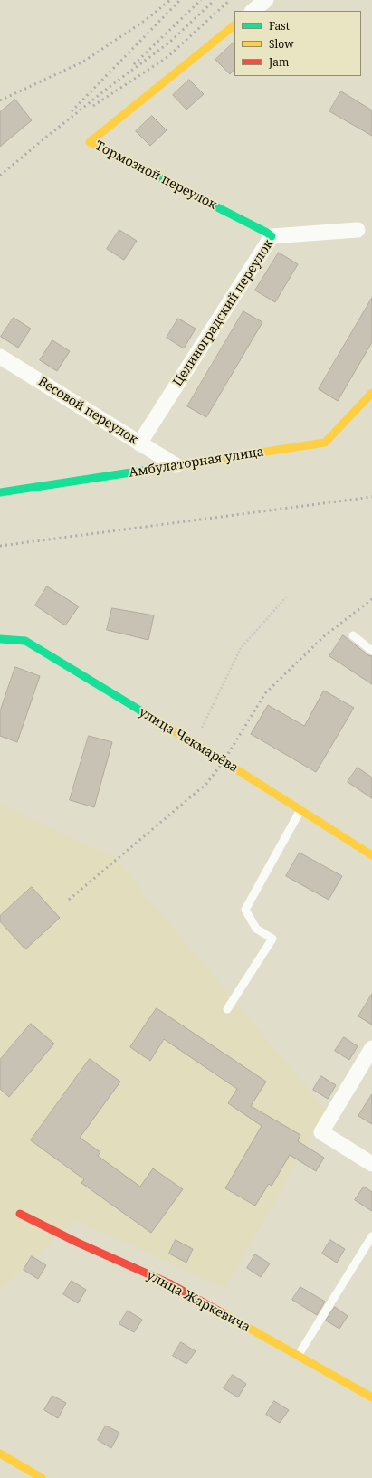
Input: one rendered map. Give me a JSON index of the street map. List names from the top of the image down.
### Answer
{
  "streets": {
    "street": [
      "Тормозной переулок",
      "Целиноградский переулок",
      "Весовой переулок",
      "Амбулаторная улица",
      "улица Чекмарёва",
      "улица Жаркевича"
    ]
  },
  "crossings": [
    ["Тормозной переулок", "Целиноградский переулок"],
    ["Целиноградский переулок", "Весовой переулок"],
    ["Весовой переулок", "Амбулаторная улица"]
  ],
  "legend": ["Fast", "Slow", "Jam"]
}
